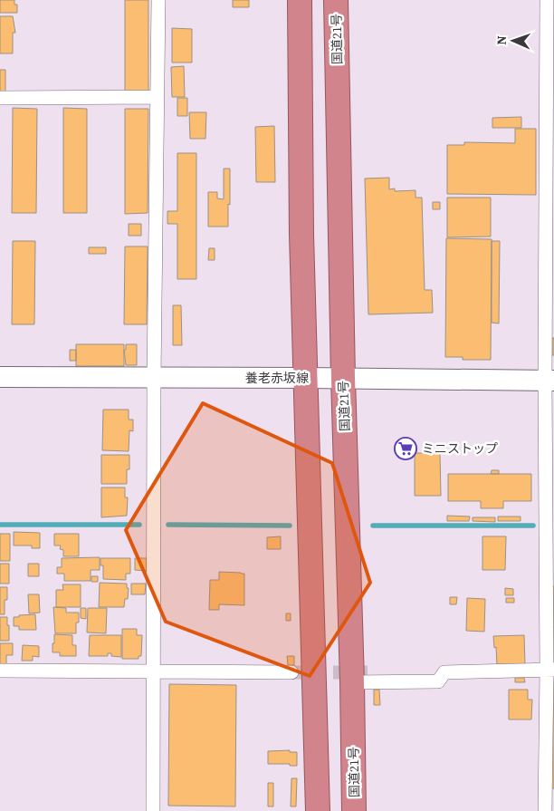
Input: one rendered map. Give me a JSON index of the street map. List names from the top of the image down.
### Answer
{
  "streets": {
    "highway": ["国道21号"],
    "main road": ["養老赤坂線"]
  },
  "crossings": [
    ["国道21号", "養老赤坂線"]
  ],
  "places": {
    "supermarket": ["ミニストップ"]
  },
  "north": "left"
}
